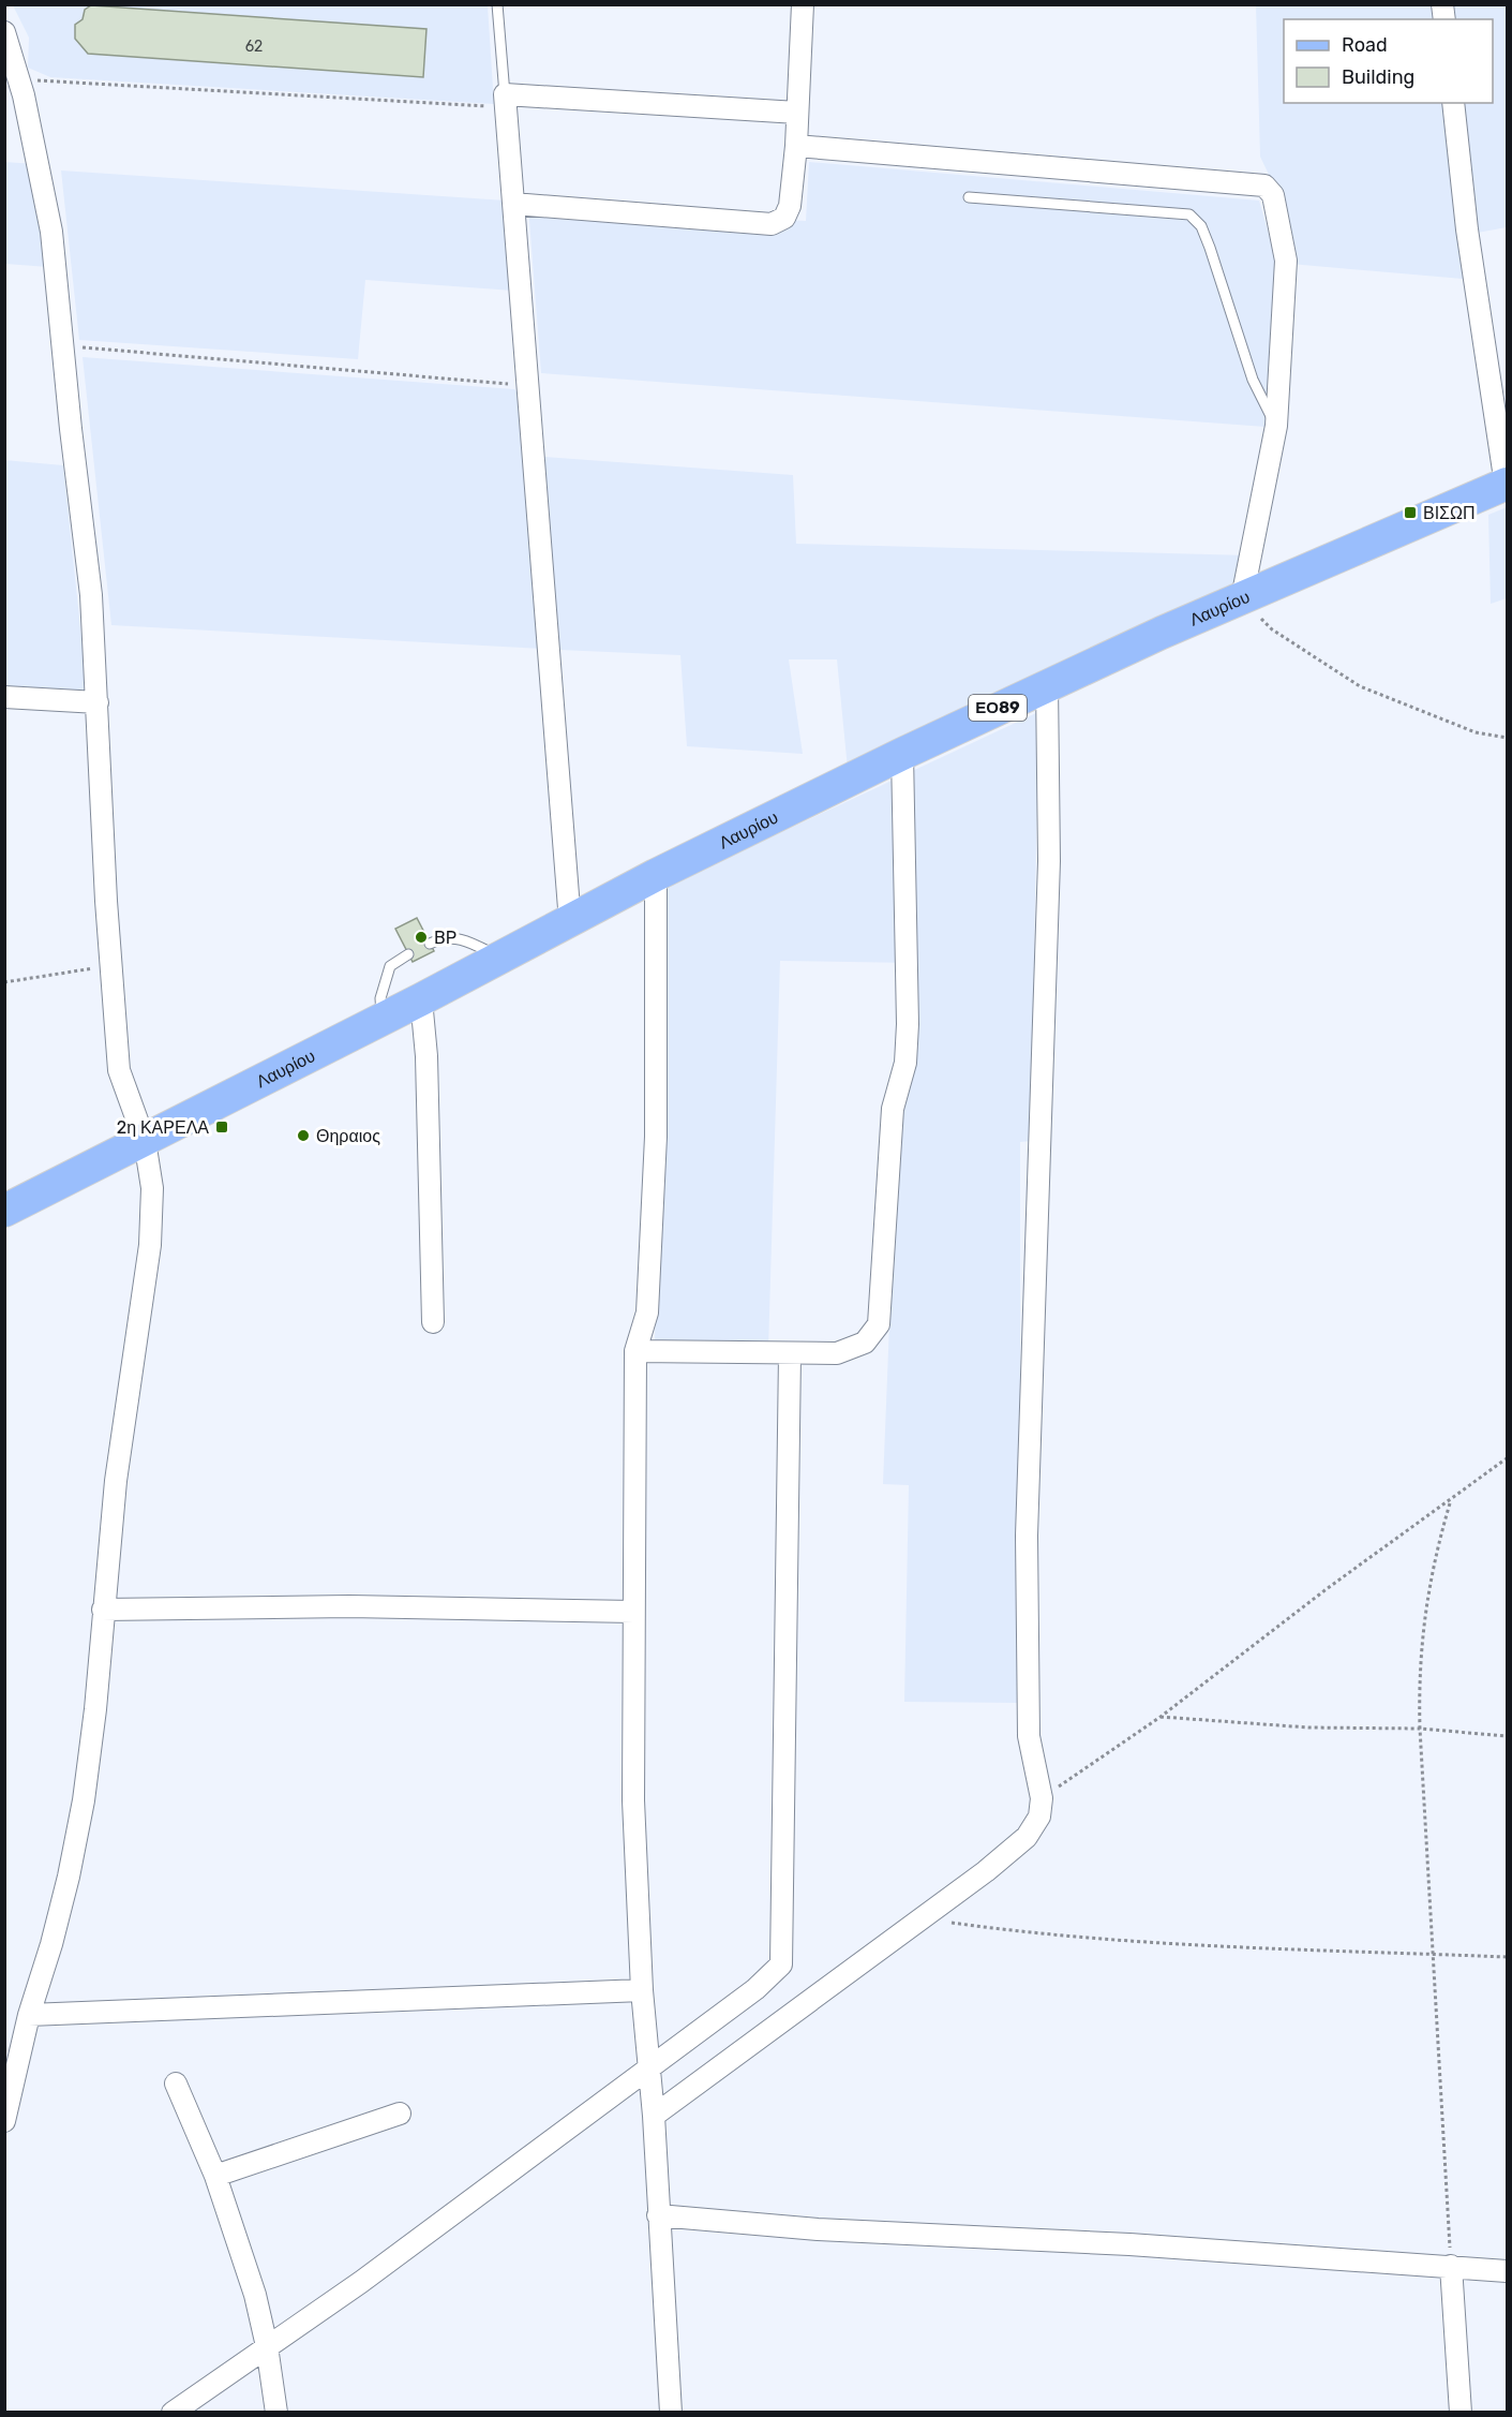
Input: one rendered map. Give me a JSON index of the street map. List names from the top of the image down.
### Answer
{
  "streets": {
    "main road": ["Λαυρίου", "ΕΟ89"]
  },
  "places": {
    "transit": ["ΒΙΣΩΠ", "2η ΚΑΡΕΛΑ"],
    "other": ["BP", "Θηραιος"]
  },
  "house_numbers": ["62"],
  "legend": ["Road", "Building"]
}
